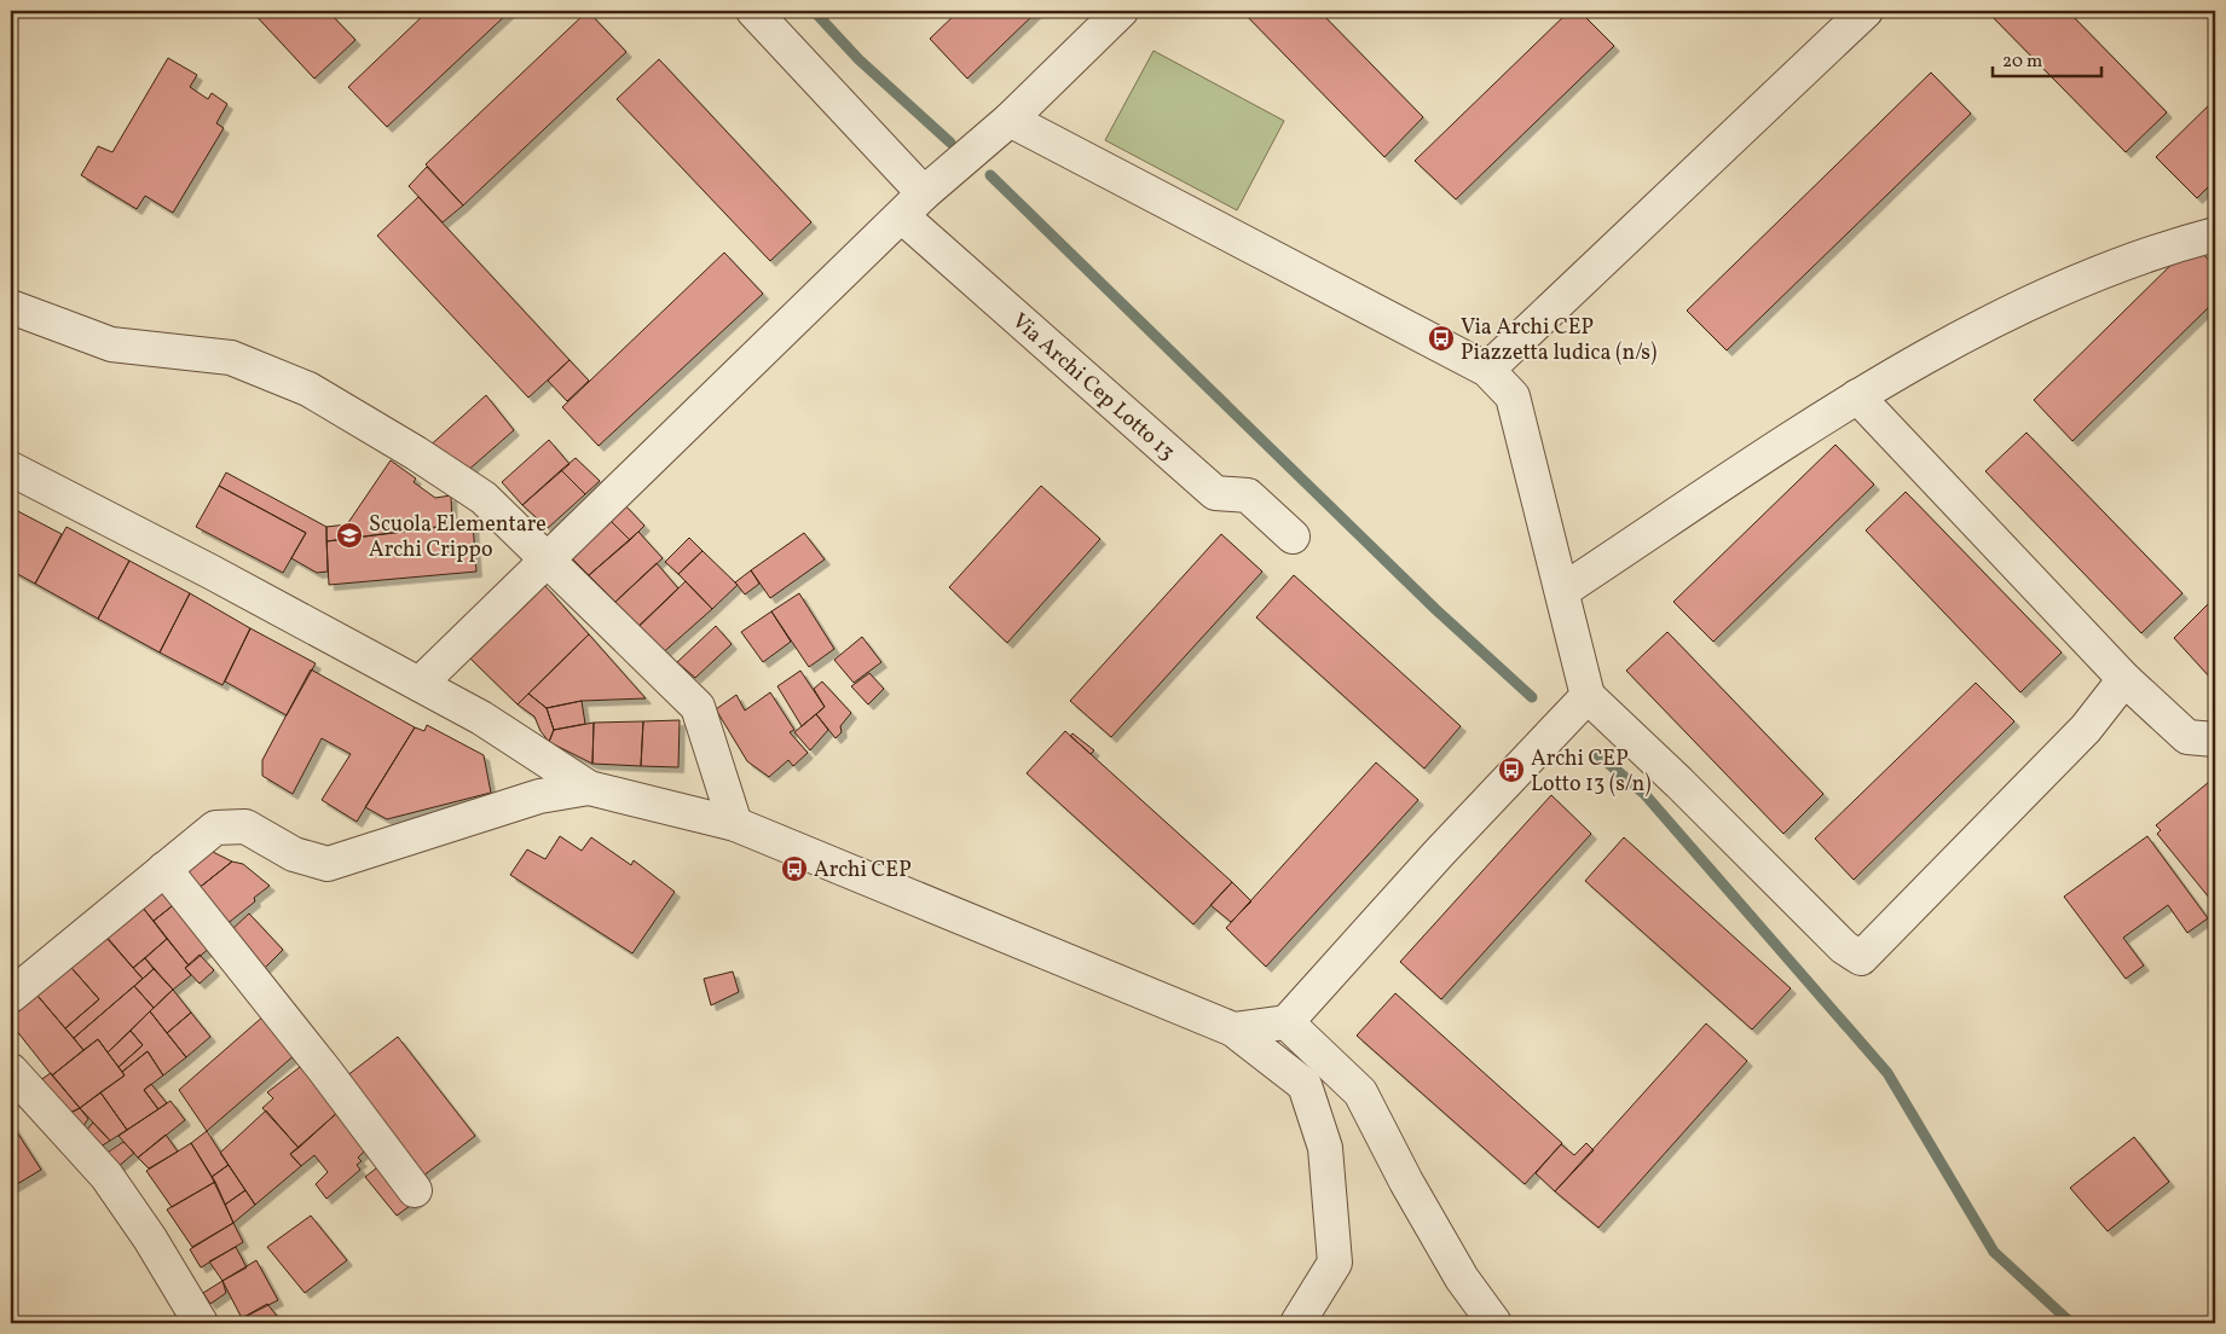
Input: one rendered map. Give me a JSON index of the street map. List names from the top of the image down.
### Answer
{
  "streets": {
    "street": ["Via Archi Cep Lotto 13"]
  },
  "places": {
    "bus stop": ["Via Archi CEP Piazzetta ludica (n/s)", "Archi CEP Lotto 13 (s/n)", "Archi CEP"],
    "school or university": ["Scuola Elementare Archi Crippo"]
  },
  "scale_bar": "20 m"
}
